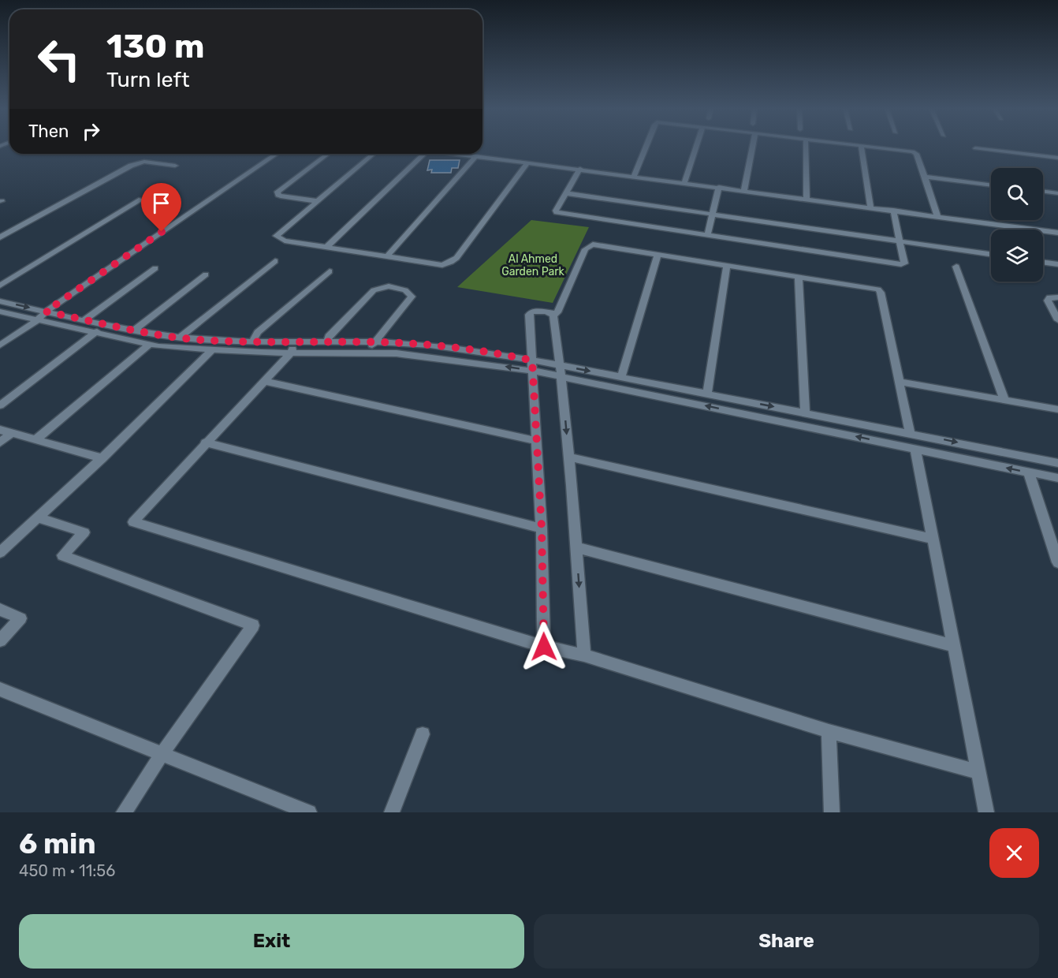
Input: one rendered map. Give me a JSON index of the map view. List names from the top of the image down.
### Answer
{
  "parks": ["Al Ahmed Garden Park"],
  "page": {
    "turn": ["130 m", "Turn left"],
    "then": "Then",
    "heading": ["6 min", "450 m · 11:56"],
    "buttons": ["Exit", "Share"]
  }
}
